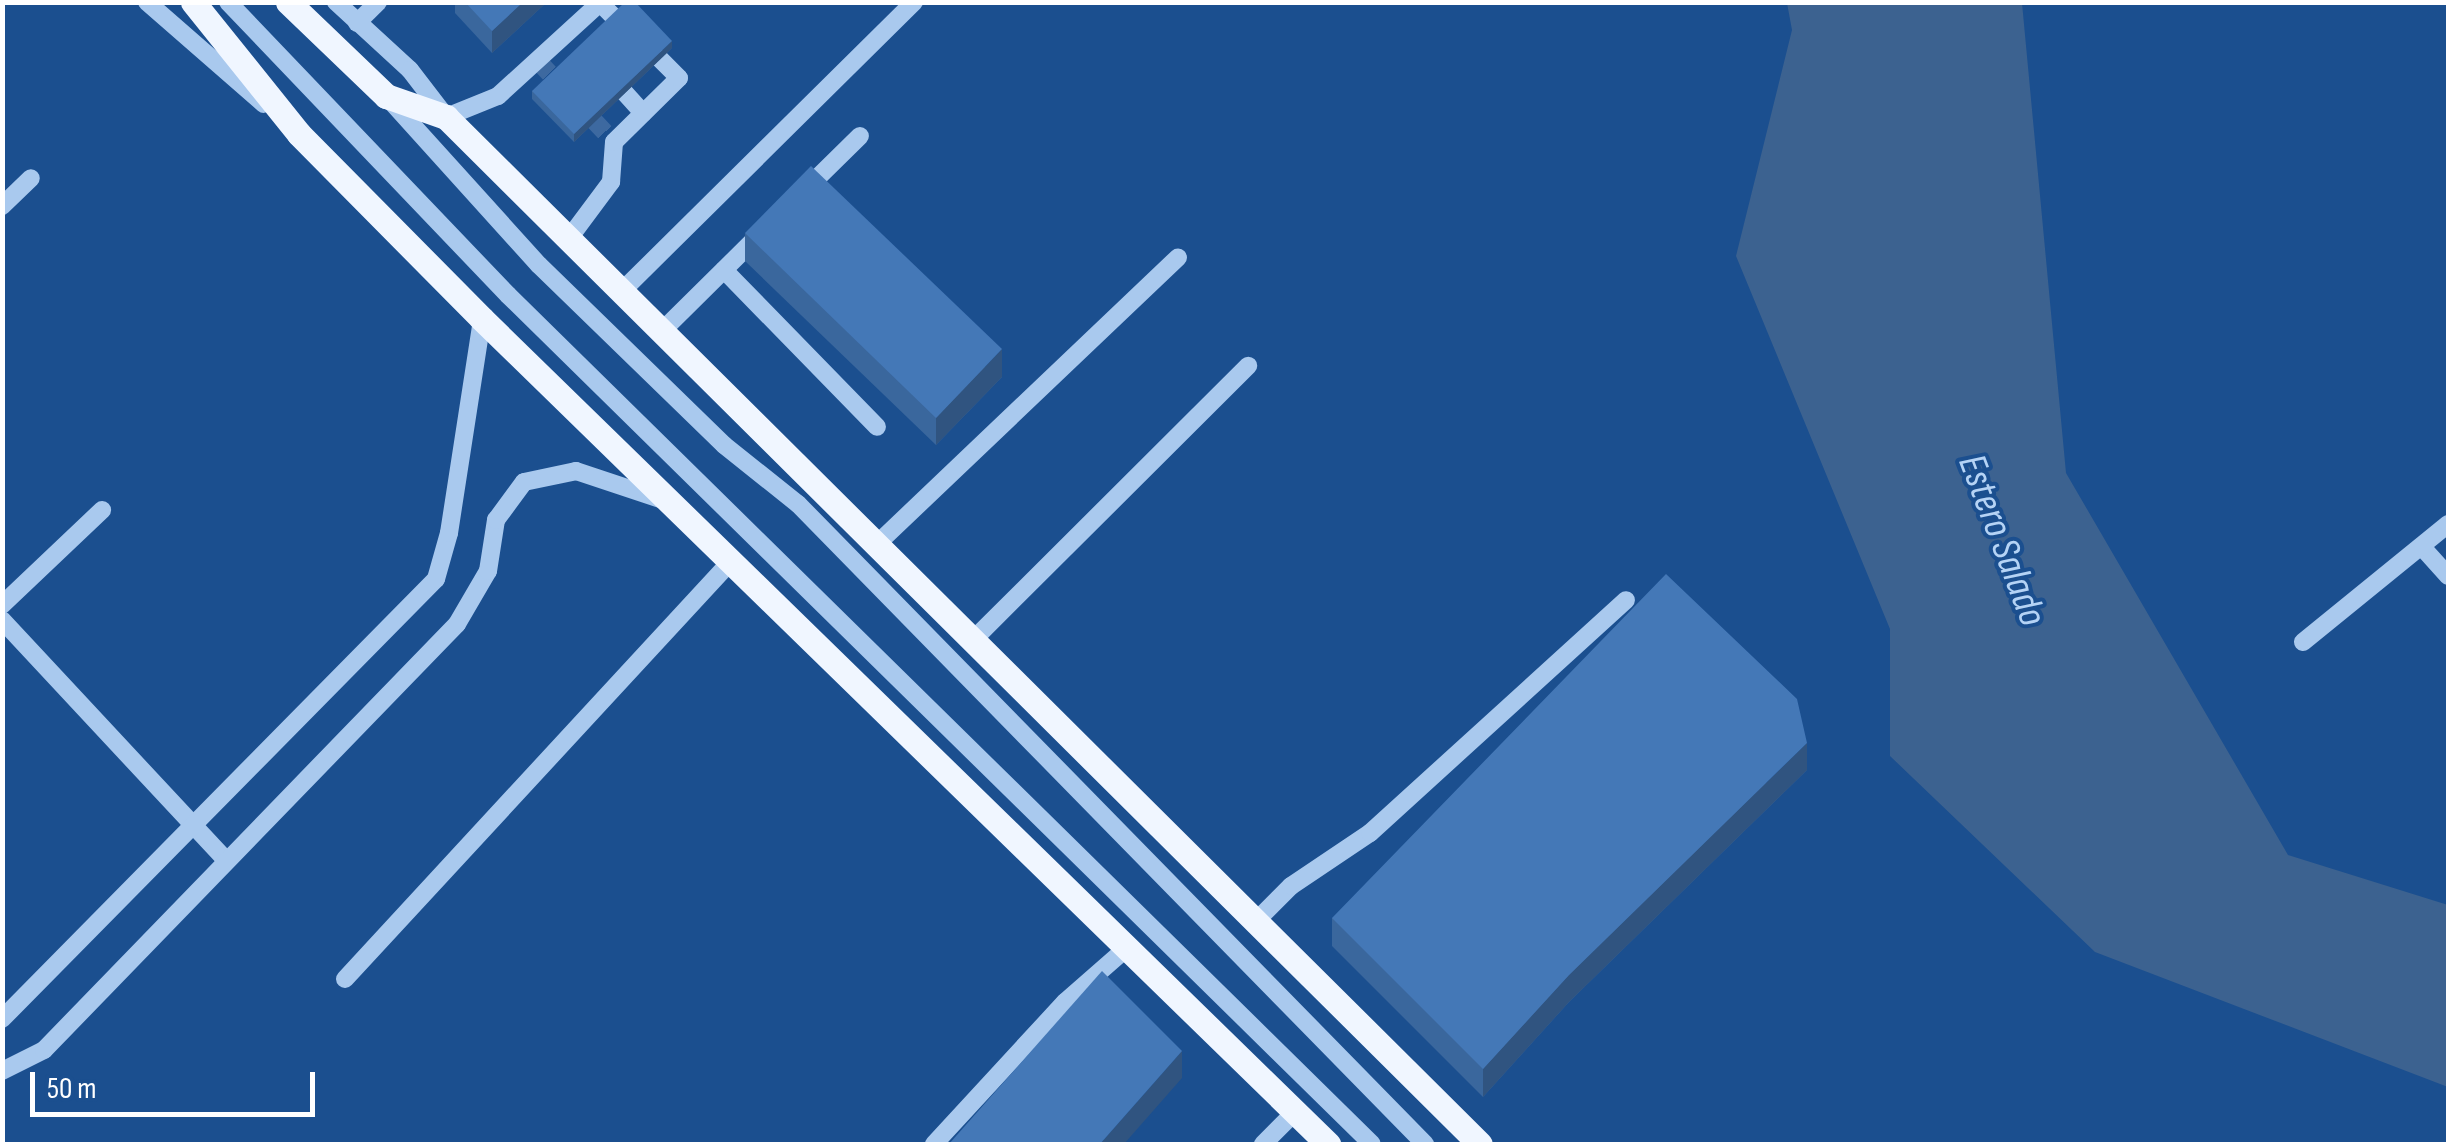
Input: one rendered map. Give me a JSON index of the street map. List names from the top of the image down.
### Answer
{
  "water": ["Estero Salado"],
  "scale_bar": "50 m"
}
